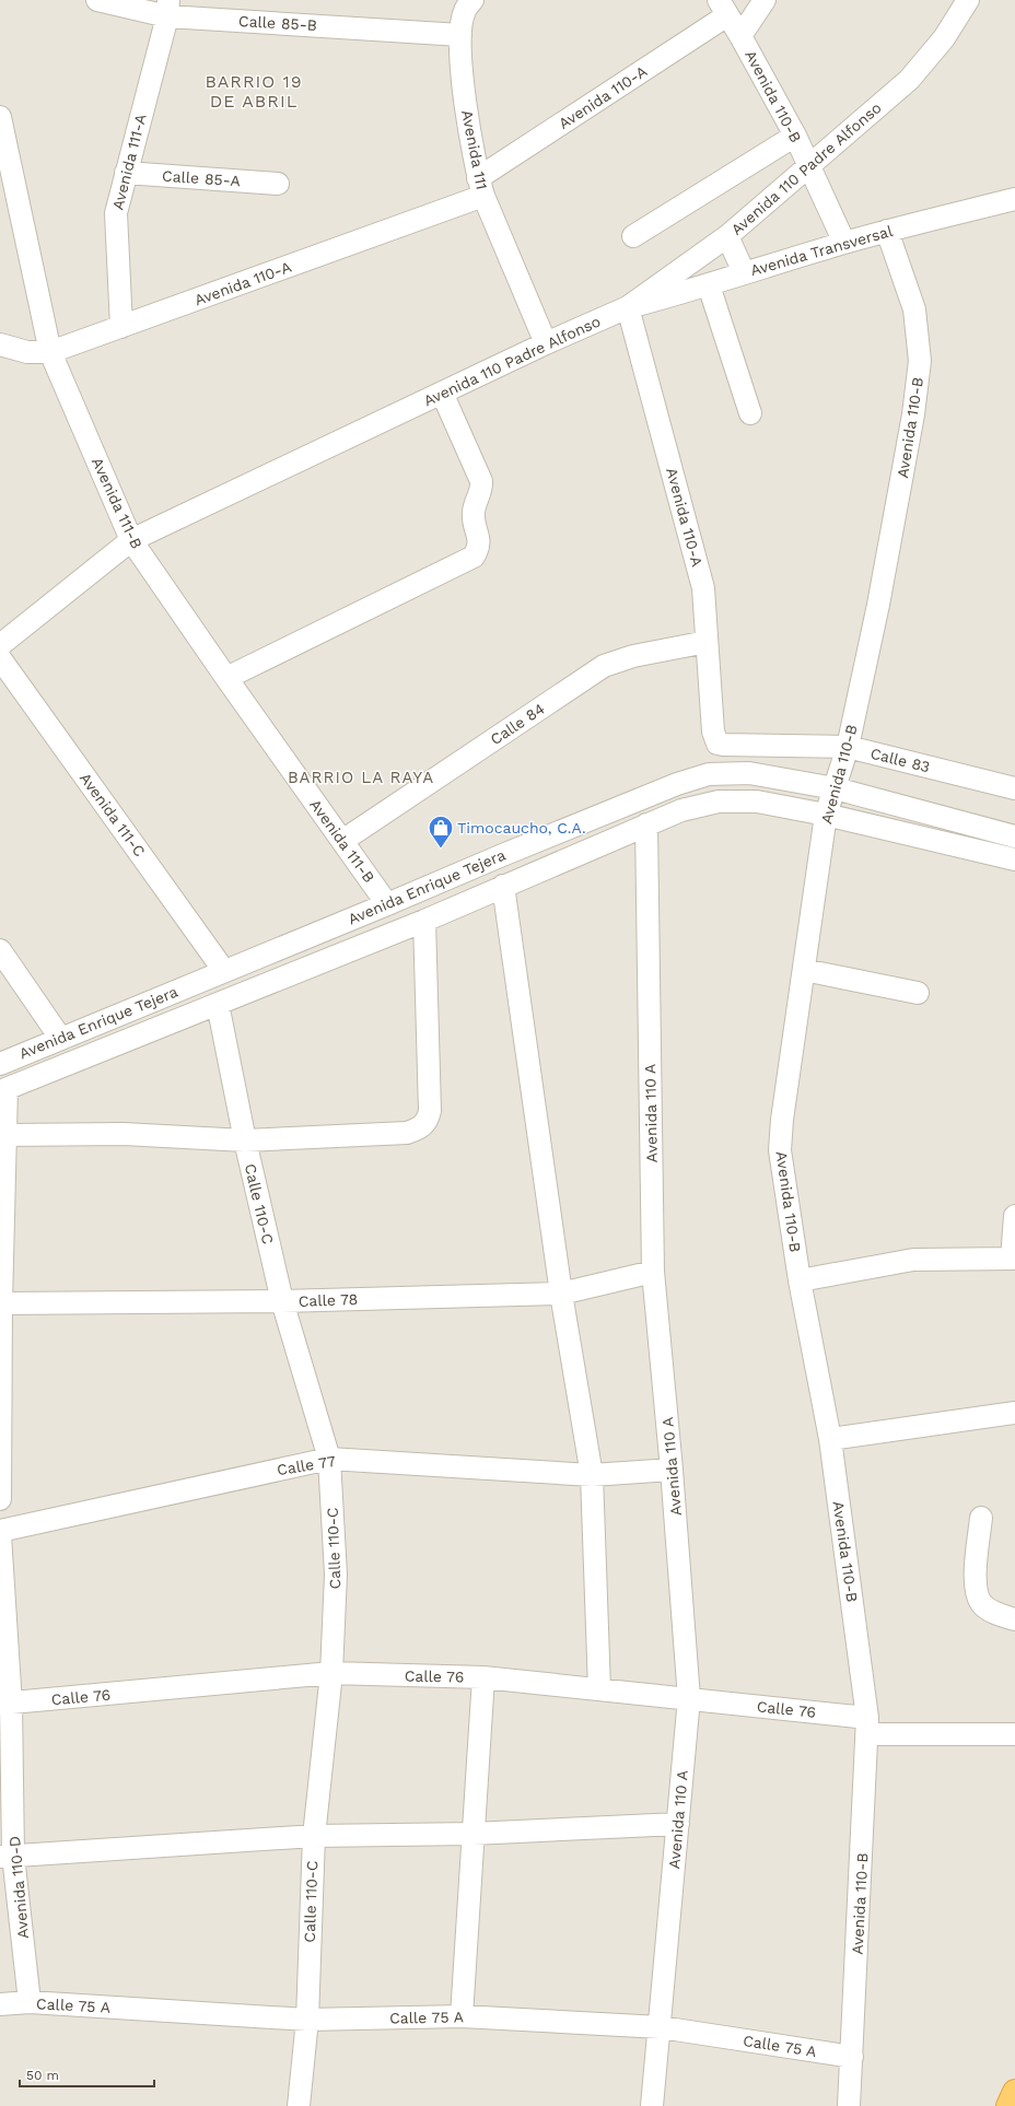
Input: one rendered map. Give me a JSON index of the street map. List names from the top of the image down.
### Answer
{
  "streets": {
    "street": [
      "Calle 85-B",
      "Avenida 110-B",
      "Avenida 110-A",
      "Avenida 111",
      "Avenida 111-A",
      "Avenida 110 Padre Alfonso",
      "Calle 85-A",
      "Avenida Transversal",
      "Avenida 111-B",
      "Calle 84",
      "Calle 83",
      "Avenida 111-C",
      "Avenida Enrique Tejera",
      "Avenida 110 A",
      "Calle 110-C",
      "Calle 78",
      "Calle 77",
      "Calle 76",
      "Avenida 110-D",
      "Calle 75 A"
    ]
  },
  "crossings": [
    ["Calle 85-B", "Avenida 111"],
    ["Calle 85-B", "Avenida 111-A"],
    ["Avenida 110-B", "Avenida 110-A"],
    ["Avenida 110-B", "Avenida 110 Padre Alfonso"],
    ["Avenida 110-B", "Avenida Transversal"],
    ["Avenida 110-B", "Calle 83"],
    ["Avenida 110-B", "Avenida Enrique Tejera"],
    ["Avenida 110-B", "Calle 76"],
    ["Avenida 110-B", "Calle 75 A"],
    ["Avenida 110-A", "Avenida 111"],
    ["Avenida 110-A", "Avenida 111-A"],
    ["Avenida 110-A", "Avenida 110 Padre Alfonso"],
    ["Avenida 110-A", "Avenida Transversal"],
    ["Avenida 110-A", "Avenida 111-B"],
    ["Avenida 110-A", "Calle 84"],
    ["Avenida 110-A", "Calle 83"],
    ["Avenida 111", "Avenida 110 Padre Alfonso"],
    ["Avenida 111-A", "Calle 85-A"],
    ["Avenida 110 Padre Alfonso", "Avenida Transversal"],
    ["Avenida 110 Padre Alfonso", "Avenida 111-B"],
    ["Avenida 111-B", "Calle 84"],
    ["Avenida 111-B", "Avenida Enrique Tejera"],
    ["Avenida 111-C", "Avenida Enrique Tejera"],
    ["Avenida Enrique Tejera", "Avenida 110 A"],
    ["Avenida Enrique Tejera", "Calle 110-C"],
    ["Avenida 110 A", "Calle 78"],
    ["Avenida 110 A", "Calle 77"],
    ["Avenida 110 A", "Calle 76"],
    ["Avenida 110 A", "Calle 75 A"],
    ["Calle 110-C", "Calle 78"],
    ["Calle 110-C", "Calle 77"],
    ["Calle 110-C", "Calle 76"],
    ["Calle 110-C", "Calle 75 A"],
    ["Calle 76", "Avenida 110-D"],
    ["Avenida 110-D", "Calle 75 A"]
  ],
  "districts": ["BARRIO 19 DE ABRIL", "BARRIO LA RAYA"],
  "places": {
    "shop": ["Timocaucho, C.A."]
  },
  "scale_bar": "50 m"
}
